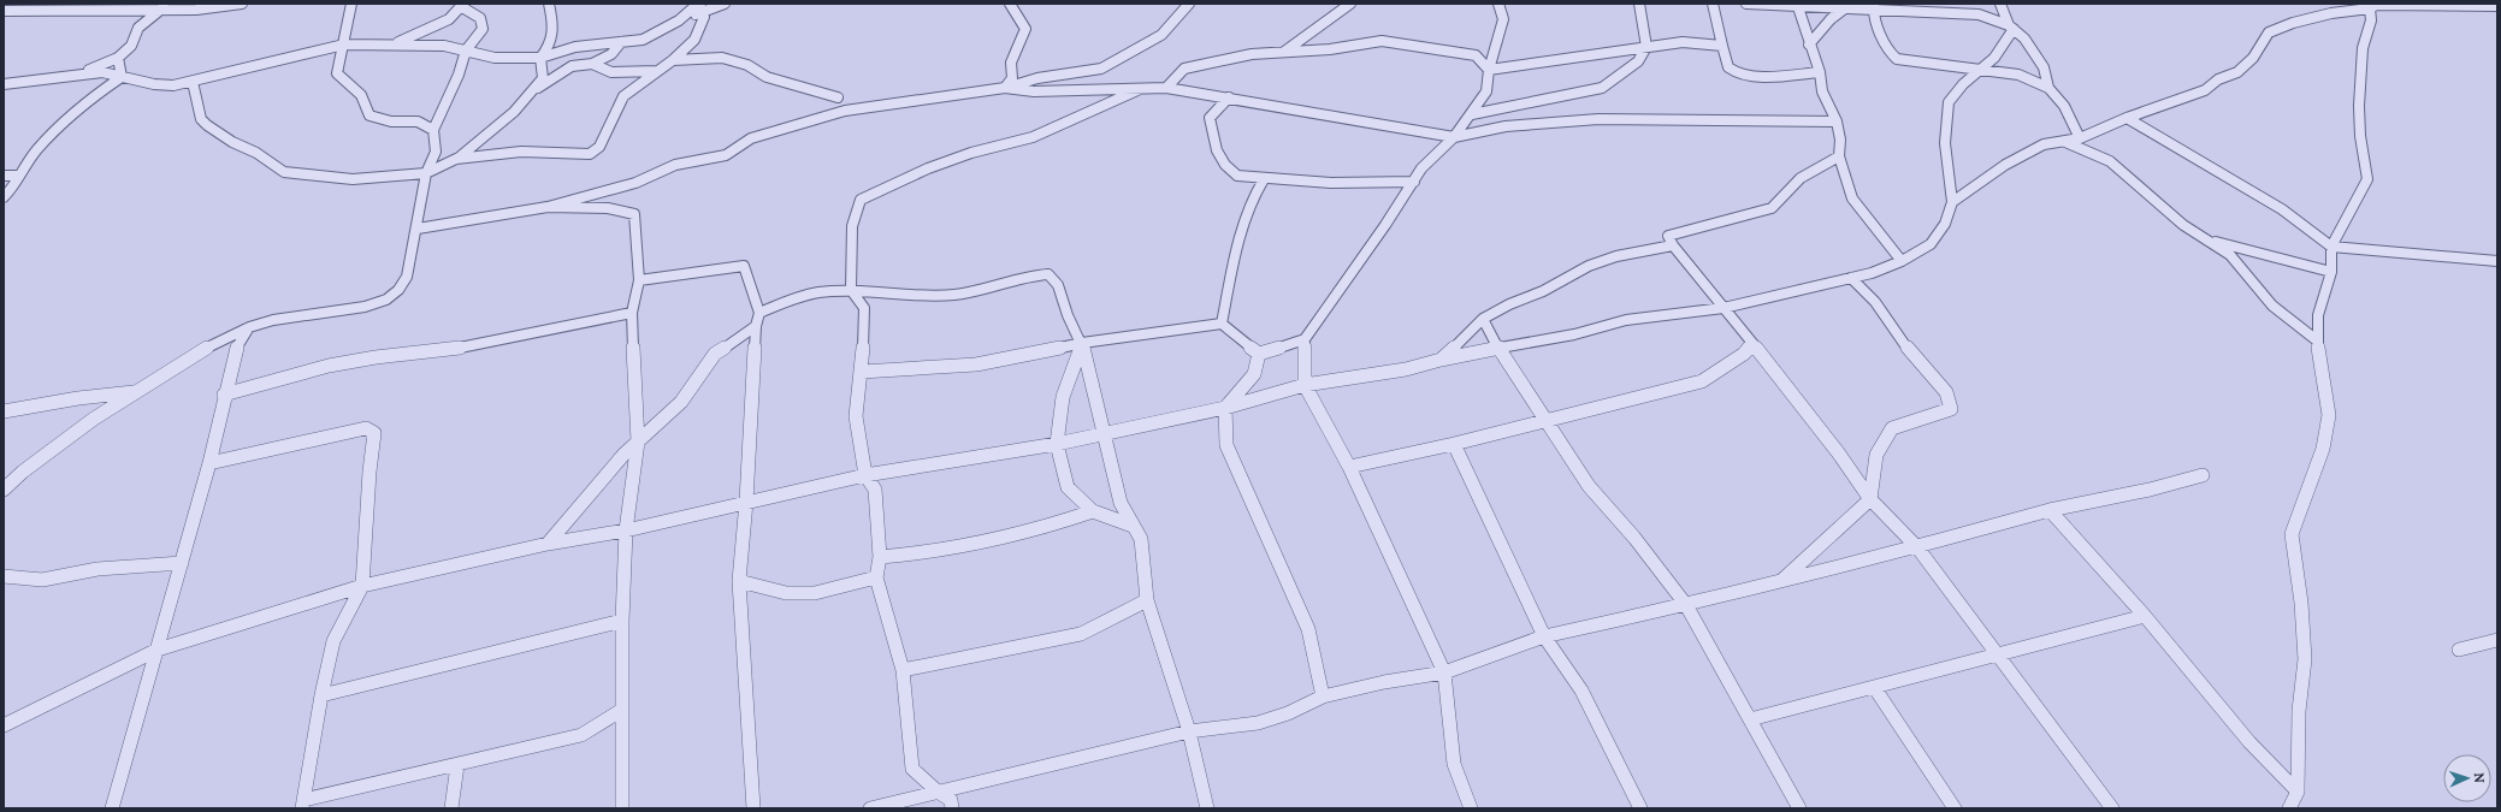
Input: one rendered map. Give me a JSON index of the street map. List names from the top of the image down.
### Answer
{
  "north": "right"
}
